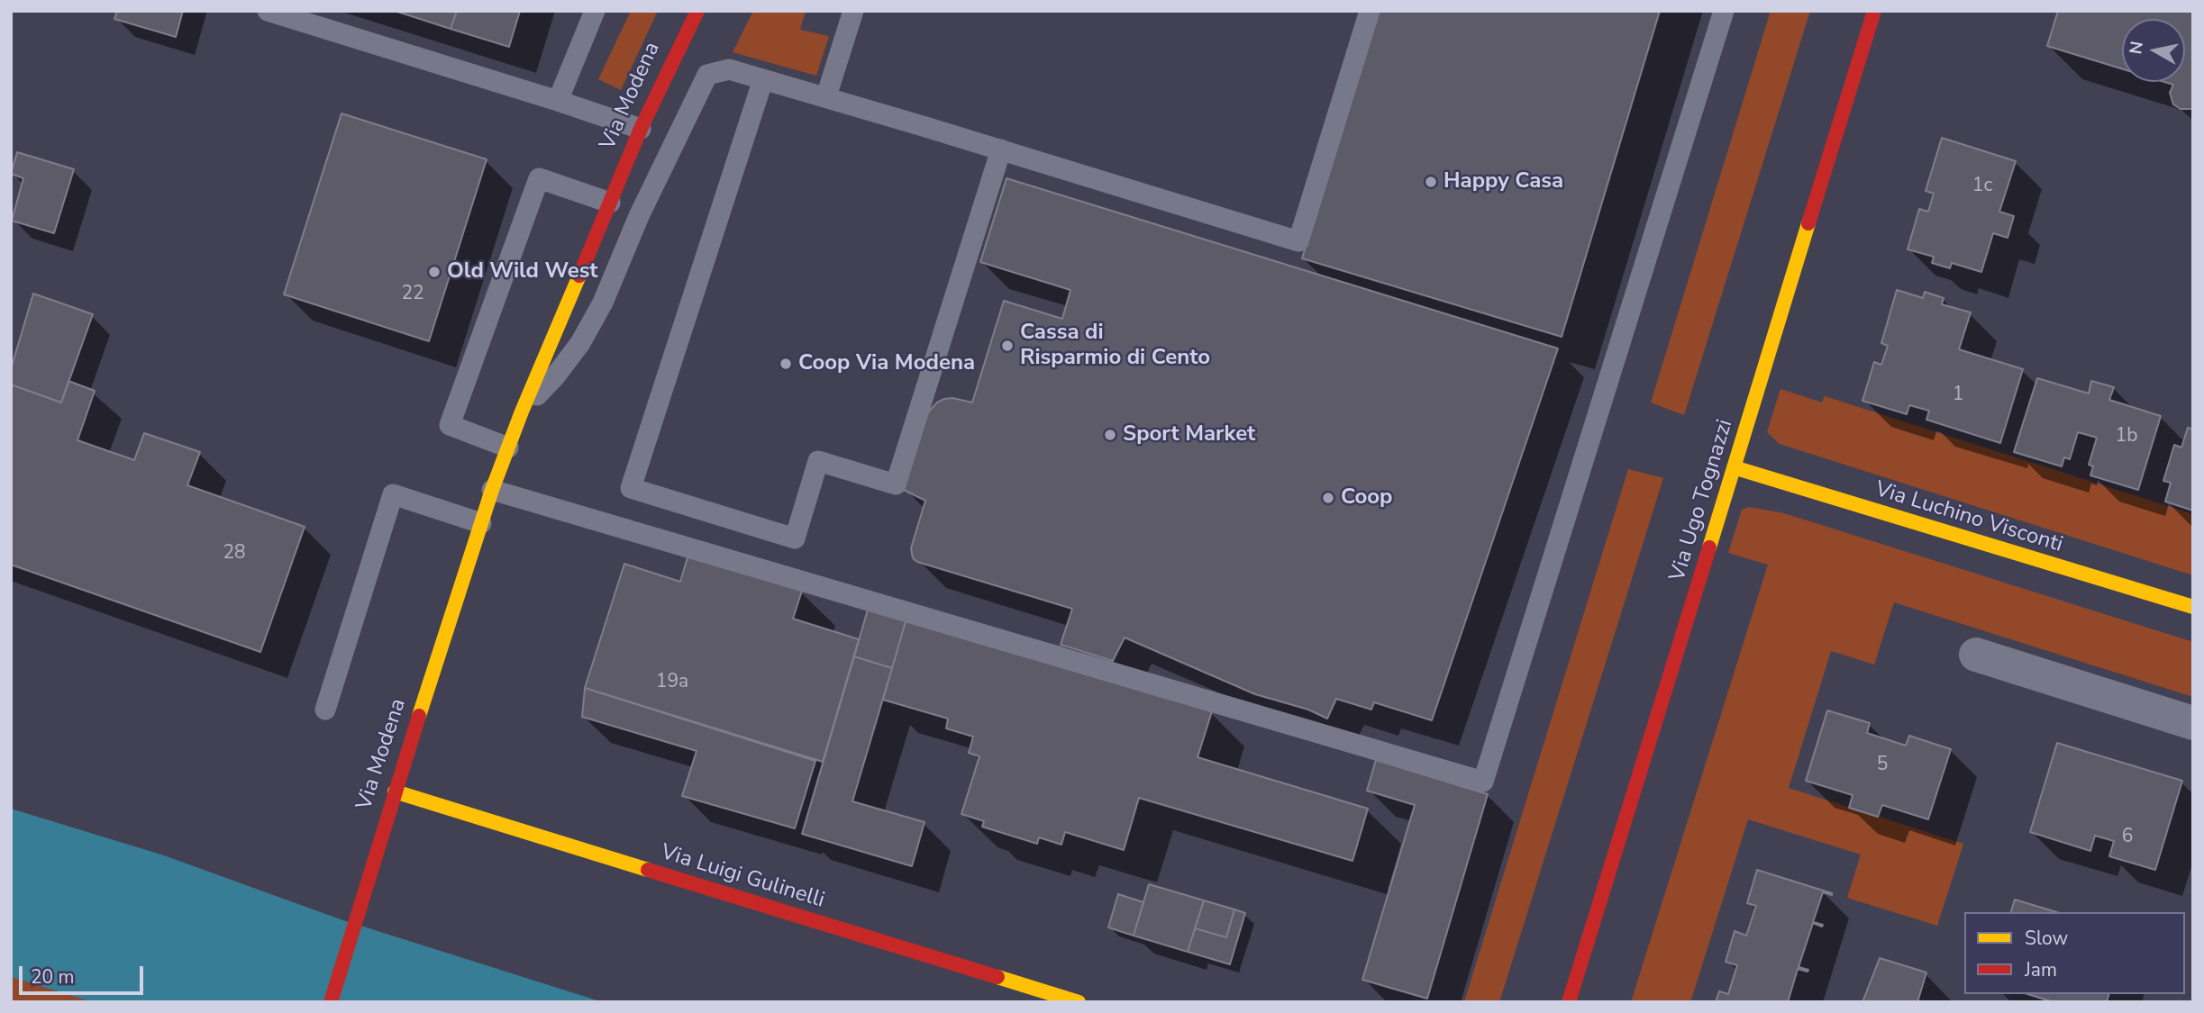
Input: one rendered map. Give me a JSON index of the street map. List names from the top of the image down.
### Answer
{
  "streets": {
    "street": [
      "Via Modena",
      "Via Ugo Tognazzi",
      "Via Luchino Visconti",
      "Via Luigi Gulinelli"
    ]
  },
  "crossings": [
    ["Via Modena", "Via Luigi Gulinelli"],
    ["Via Ugo Tognazzi", "Via Luchino Visconti"]
  ],
  "places": [
    "Happy Casa",
    "Old Wild West",
    "Cassa di Risparmio di Cento",
    "Coop Via Modena",
    "Sport Market",
    "Coop"
  ],
  "house_numbers": [
    "1c",
    "22",
    "1",
    "1b",
    "28",
    "19a",
    "5",
    "6"
  ],
  "legend": ["Slow", "Jam"],
  "scale_bar": "20 m",
  "north": "left"
}
